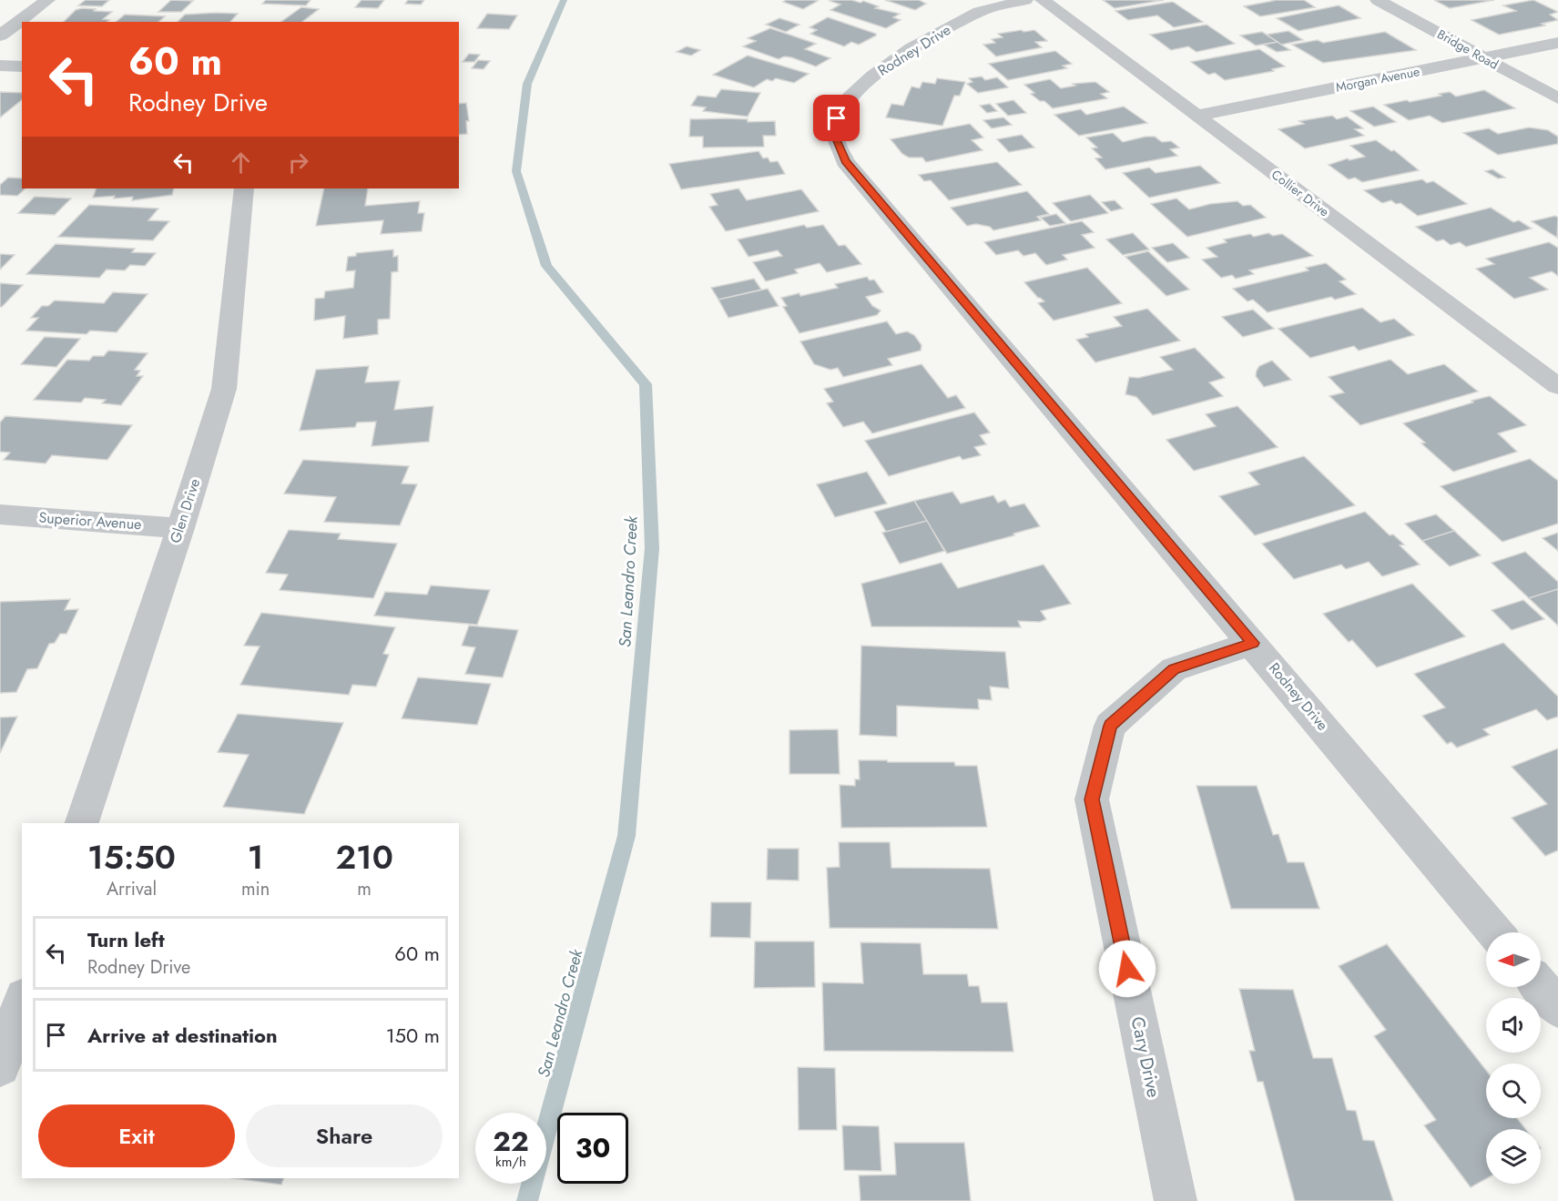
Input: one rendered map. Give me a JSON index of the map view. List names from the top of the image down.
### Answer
{
  "streets": {
    "street": [
      "Bridge Road",
      "Rodney Drive",
      "Morgan Avenue",
      "Collier Drive",
      "Glen Drive",
      "Superior Avenue",
      "Cary Drive"
    ]
  },
  "crossings": [
    ["Bridge Road", "Morgan Avenue"],
    ["Rodney Drive", "Cary Drive"],
    ["Morgan Avenue", "Collier Drive"],
    ["Glen Drive", "Superior Avenue"]
  ],
  "water": ["San Leandro Creek"],
  "north": "left",
  "page": {
    "turn": ["60 m", "Rodney Drive"],
    "eta": [
      "15:50",
      "Arrival",
      "1",
      "min",
      "210",
      "m"
    ],
    "list": [
      {
        "name": "Turn left",
        "note": "Rodney Drive",
        "value": "60 m"
      },
      {
        "name": "Arrive at destination",
        "value": "150 m"
      }
    ],
    "buttons": ["Exit", "Share"],
    "speed": "22 km/h",
    "limit": "30"
  }
}
